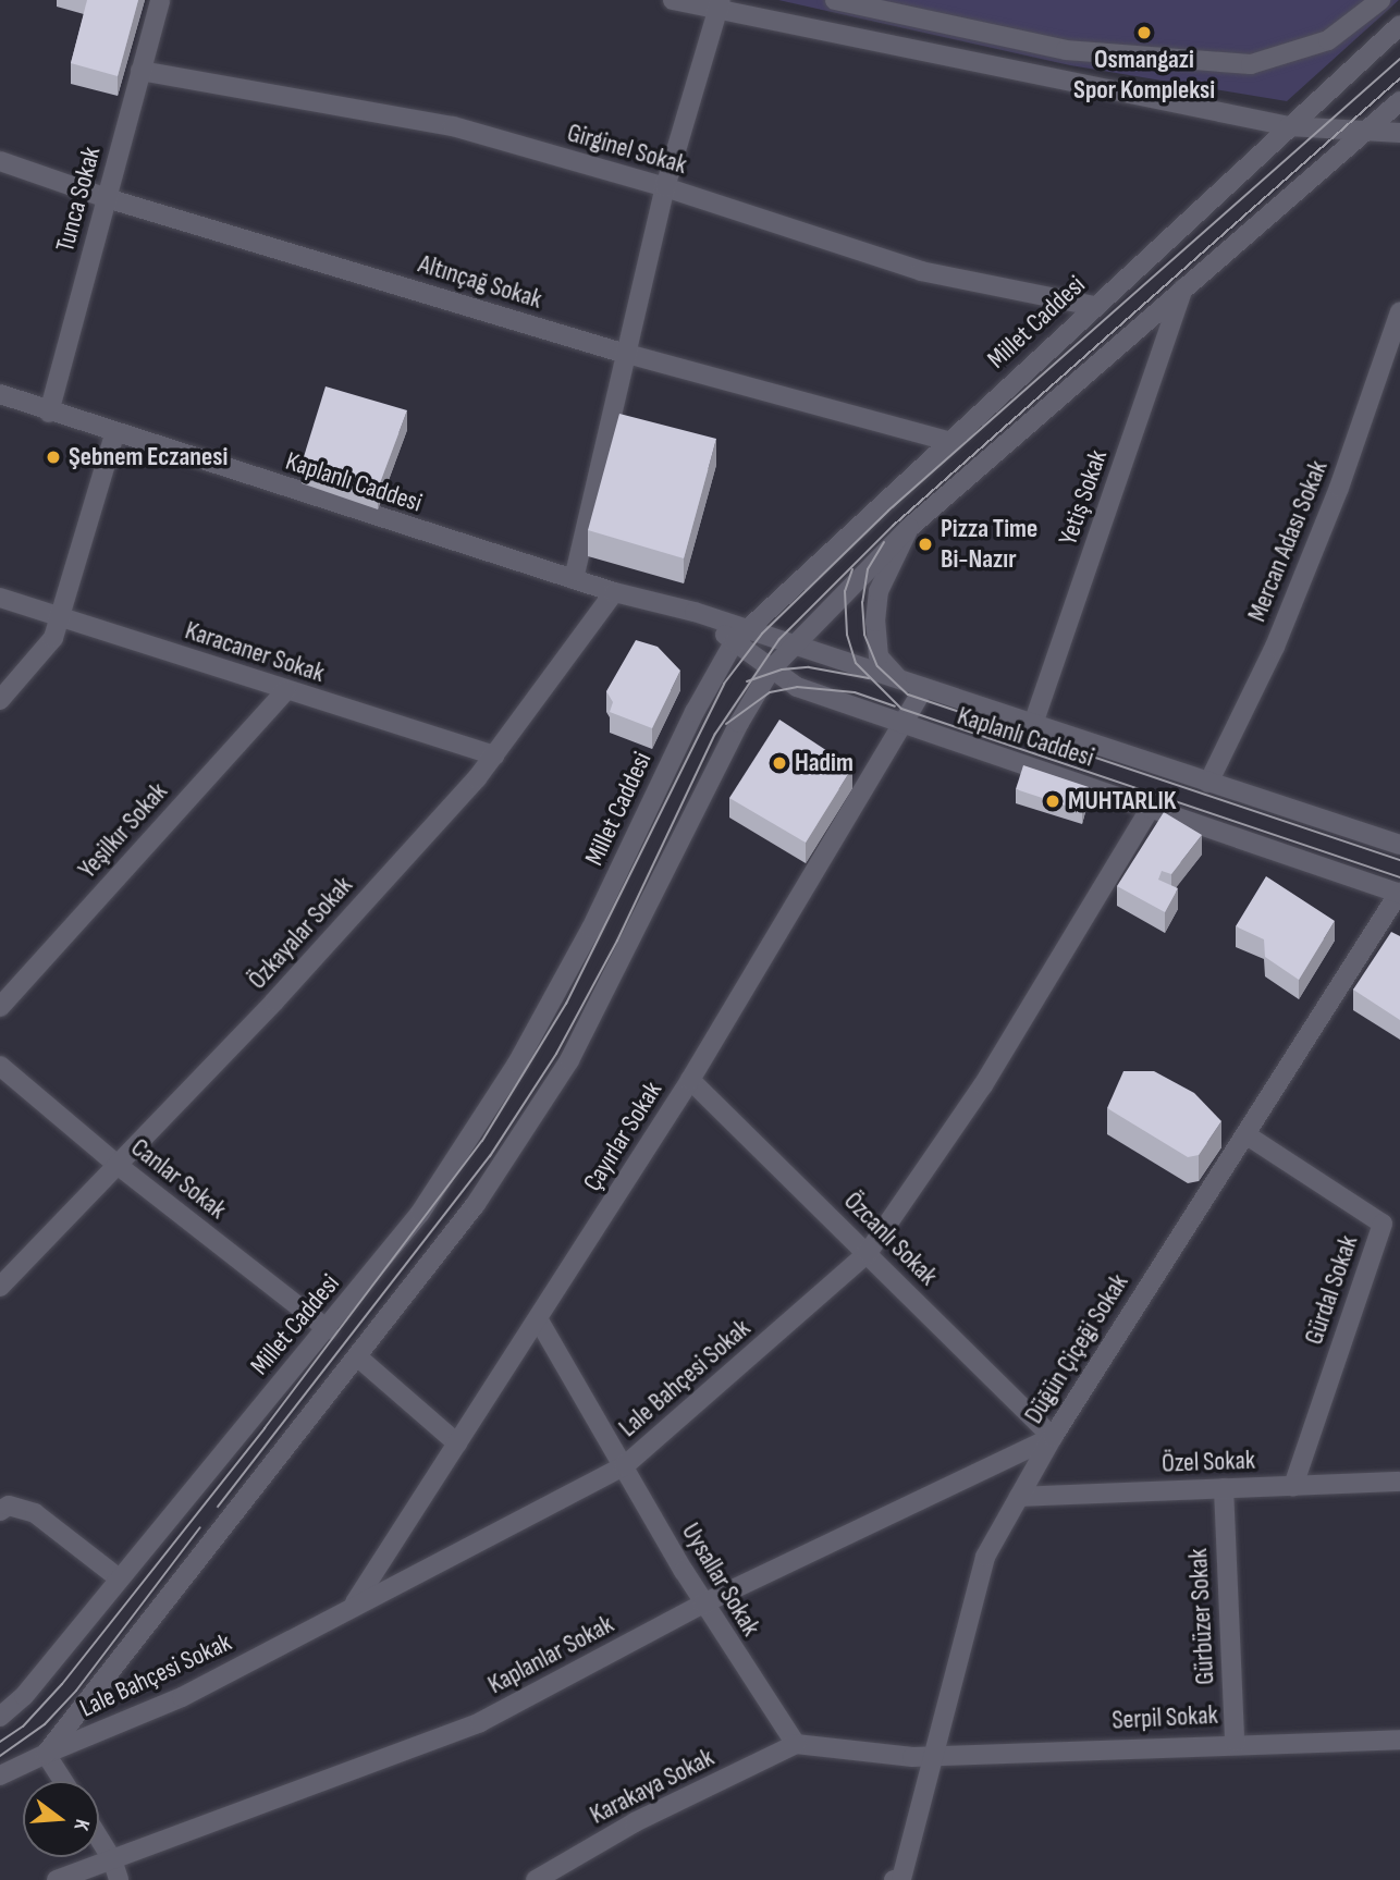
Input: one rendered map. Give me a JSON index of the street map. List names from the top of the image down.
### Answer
{
  "streets": {
    "street": [
      "Girginel Sokak",
      "Tunca Sokak",
      "Altınçağ Sokak",
      "Millet Caddesi",
      "Kaplanlı Caddesi",
      "Yetiş Sokak",
      "Mercan Adası Sokak",
      "Karacaner Sokak",
      "Yeşilkır Sokak",
      "Özkayalar Sokak",
      "Çayırlar Sokak",
      "Canlar Sokak",
      "Özcanlı Sokak",
      "Gürdal Sokak",
      "Düğün Çiçeği Sokak",
      "Lale Bahçesi Sokak",
      "Özel Sokak",
      "Uysallar Sokak",
      "Gürbüzer Sokak",
      "Kaplanlar Sokak",
      "Serpil Sokak",
      "Karakaya Sokak"
    ]
  },
  "crossings": [
    ["Girginel Sokak", "Tunca Sokak"],
    ["Girginel Sokak", "Millet Caddesi"],
    ["Tunca Sokak", "Altınçağ Sokak"],
    ["Tunca Sokak", "Kaplanlı Caddesi"],
    ["Altınçağ Sokak", "Millet Caddesi"],
    ["Millet Caddesi", "Kaplanlı Caddesi"],
    ["Millet Caddesi", "Canlar Sokak"],
    ["Kaplanlı Caddesi", "Yetiş Sokak"],
    ["Kaplanlı Caddesi", "Mercan Adası Sokak"],
    ["Kaplanlı Caddesi", "Özkayalar Sokak"],
    ["Kaplanlı Caddesi", "Çayırlar Sokak"],
    ["Kaplanlı Caddesi", "Düğün Çiçeği Sokak"],
    ["Kaplanlı Caddesi", "Lale Bahçesi Sokak"],
    ["Karacaner Sokak", "Yeşilkır Sokak"],
    ["Karacaner Sokak", "Özkayalar Sokak"],
    ["Özkayalar Sokak", "Canlar Sokak"],
    ["Çayırlar Sokak", "Özcanlı Sokak"],
    ["Çayırlar Sokak", "Lale Bahçesi Sokak"],
    ["Çayırlar Sokak", "Uysallar Sokak"],
    ["Özcanlı Sokak", "Düğün Çiçeği Sokak"],
    ["Özcanlı Sokak", "Lale Bahçesi Sokak"],
    ["Özcanlı Sokak", "Kaplanlar Sokak"],
    ["Gürdal Sokak", "Düğün Çiçeği Sokak"],
    ["Gürdal Sokak", "Özel Sokak"],
    ["Düğün Çiçeği Sokak", "Özel Sokak"],
    ["Düğün Çiçeği Sokak", "Kaplanlar Sokak"],
    ["Düğün Çiçeği Sokak", "Serpil Sokak"],
    ["Lale Bahçesi Sokak", "Uysallar Sokak"],
    ["Özel Sokak", "Gürbüzer Sokak"],
    ["Uysallar Sokak", "Kaplanlar Sokak"],
    ["Uysallar Sokak", "Karakaya Sokak"],
    ["Gürbüzer Sokak", "Serpil Sokak"]
  ],
  "places": [
    "Osmangazi Spor Kompleksi",
    "Şebnem Eczanesi",
    "Pizza Time Bi-Nazır",
    "Hadim",
    "MUHTARLIK"
  ],
  "north": "right"
}
